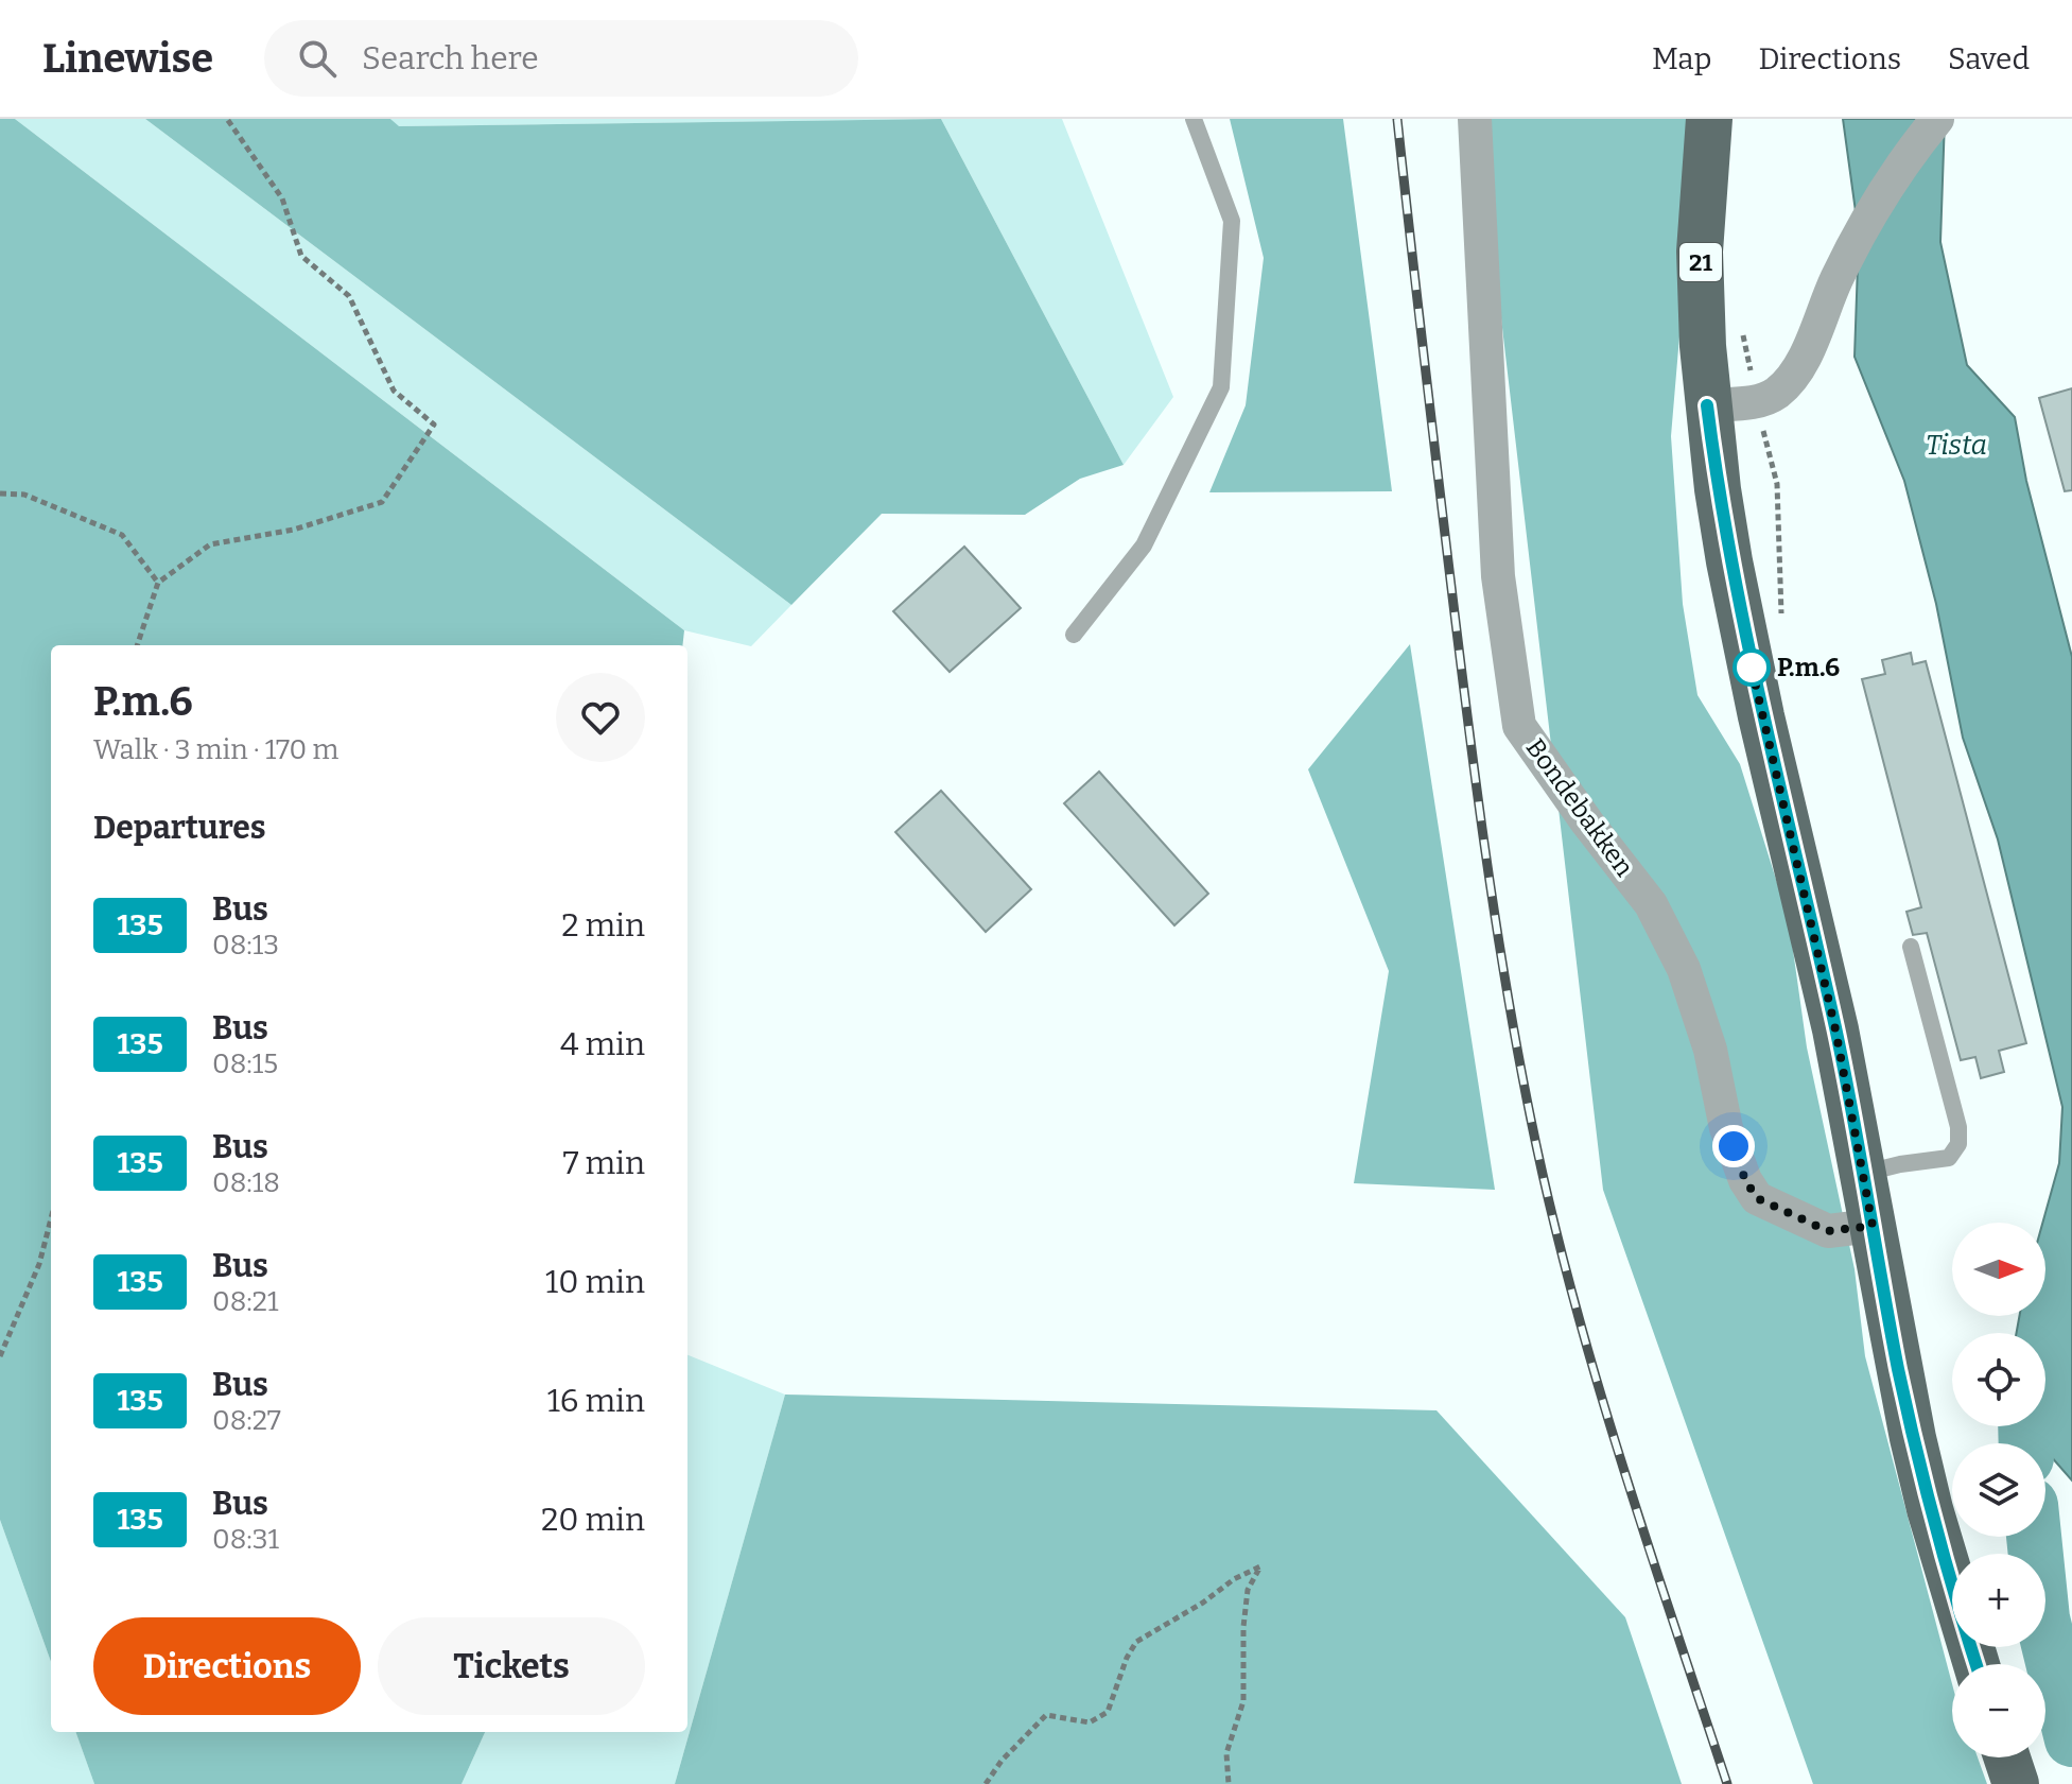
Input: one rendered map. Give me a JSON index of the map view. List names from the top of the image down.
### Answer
{
  "streets": {
    "main road": ["21"],
    "street": ["Bondebakken"]
  },
  "crossings": [
    ["21", "Bondebakken"]
  ],
  "water": ["Tista"],
  "places": ["P.m.6"],
  "lines": ["bus line 135"],
  "north": "right",
  "page": {
    "header": "Linewise",
    "search": "Search here",
    "nav": ["Map", "Directions", "Saved"],
    "heading": [
      ["P.m.6", "Walk · 3 min · 170 m"],
      "Departures"
    ],
    "list": [
      {
        "mark": "135",
        "name": "Bus",
        "note": "08:13",
        "value": "2 min"
      },
      {
        "mark": "135",
        "name": "Bus",
        "note": "08:15",
        "value": "4 min"
      },
      {
        "mark": "135",
        "name": "Bus",
        "note": "08:18",
        "value": "7 min"
      },
      {
        "mark": "135",
        "name": "Bus",
        "note": "08:21",
        "value": "10 min"
      },
      {
        "mark": "135",
        "name": "Bus",
        "note": "08:27",
        "value": "16 min"
      },
      {
        "mark": "135",
        "name": "Bus",
        "note": "08:31",
        "value": "20 min"
      }
    ],
    "map_buttons": ["+", "−"],
    "buttons": ["Directions", "Tickets"]
  }
}
